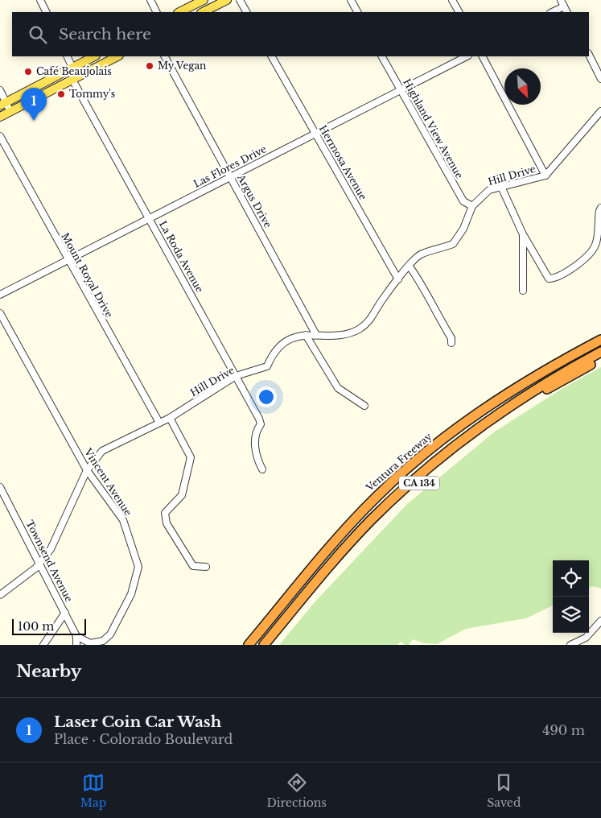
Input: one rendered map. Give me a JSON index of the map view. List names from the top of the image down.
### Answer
{
  "streets": {
    "highway": ["Ventura Freeway", "CA 134"],
    "street": [
      "Highland View Avenue",
      "Hermosa Avenue",
      "Las Flores Drive",
      "Hill Drive",
      "Argus Drive",
      "La Roda Avenue",
      "Mount Royal Drive",
      "Vincent Avenue",
      "Townsend Avenue"
    ]
  },
  "crossings": [
    ["Highland View Avenue", "Las Flores Drive"],
    ["Highland View Avenue", "Hill Drive"],
    ["Hermosa Avenue", "Las Flores Drive"],
    ["Hermosa Avenue", "Hill Drive"],
    ["Las Flores Drive", "Argus Drive"],
    ["Las Flores Drive", "La Roda Avenue"],
    ["Las Flores Drive", "Mount Royal Drive"],
    ["Hill Drive", "Argus Drive"],
    ["Hill Drive", "La Roda Avenue"],
    ["Hill Drive", "Mount Royal Drive"],
    ["Hill Drive", "Vincent Avenue"],
    ["Hill Drive", "Townsend Avenue"],
    ["Vincent Avenue", "Townsend Avenue"]
  ],
  "places": ["My Vegan", "Café Beaujolais", "Tommy's"],
  "scale_bar": "100 m",
  "north": "bottom right",
  "page": {
    "search": "Search here",
    "pins": "1",
    "scale": "100 m",
    "heading": "Nearby",
    "list": [
      {
        "mark": "1",
        "name": "Laser Coin Car Wash",
        "note": "Place · Colorado Boulevard",
        "value": "490 m"
      }
    ],
    "nav": ["Map", "Directions", "Saved"]
  }
}
